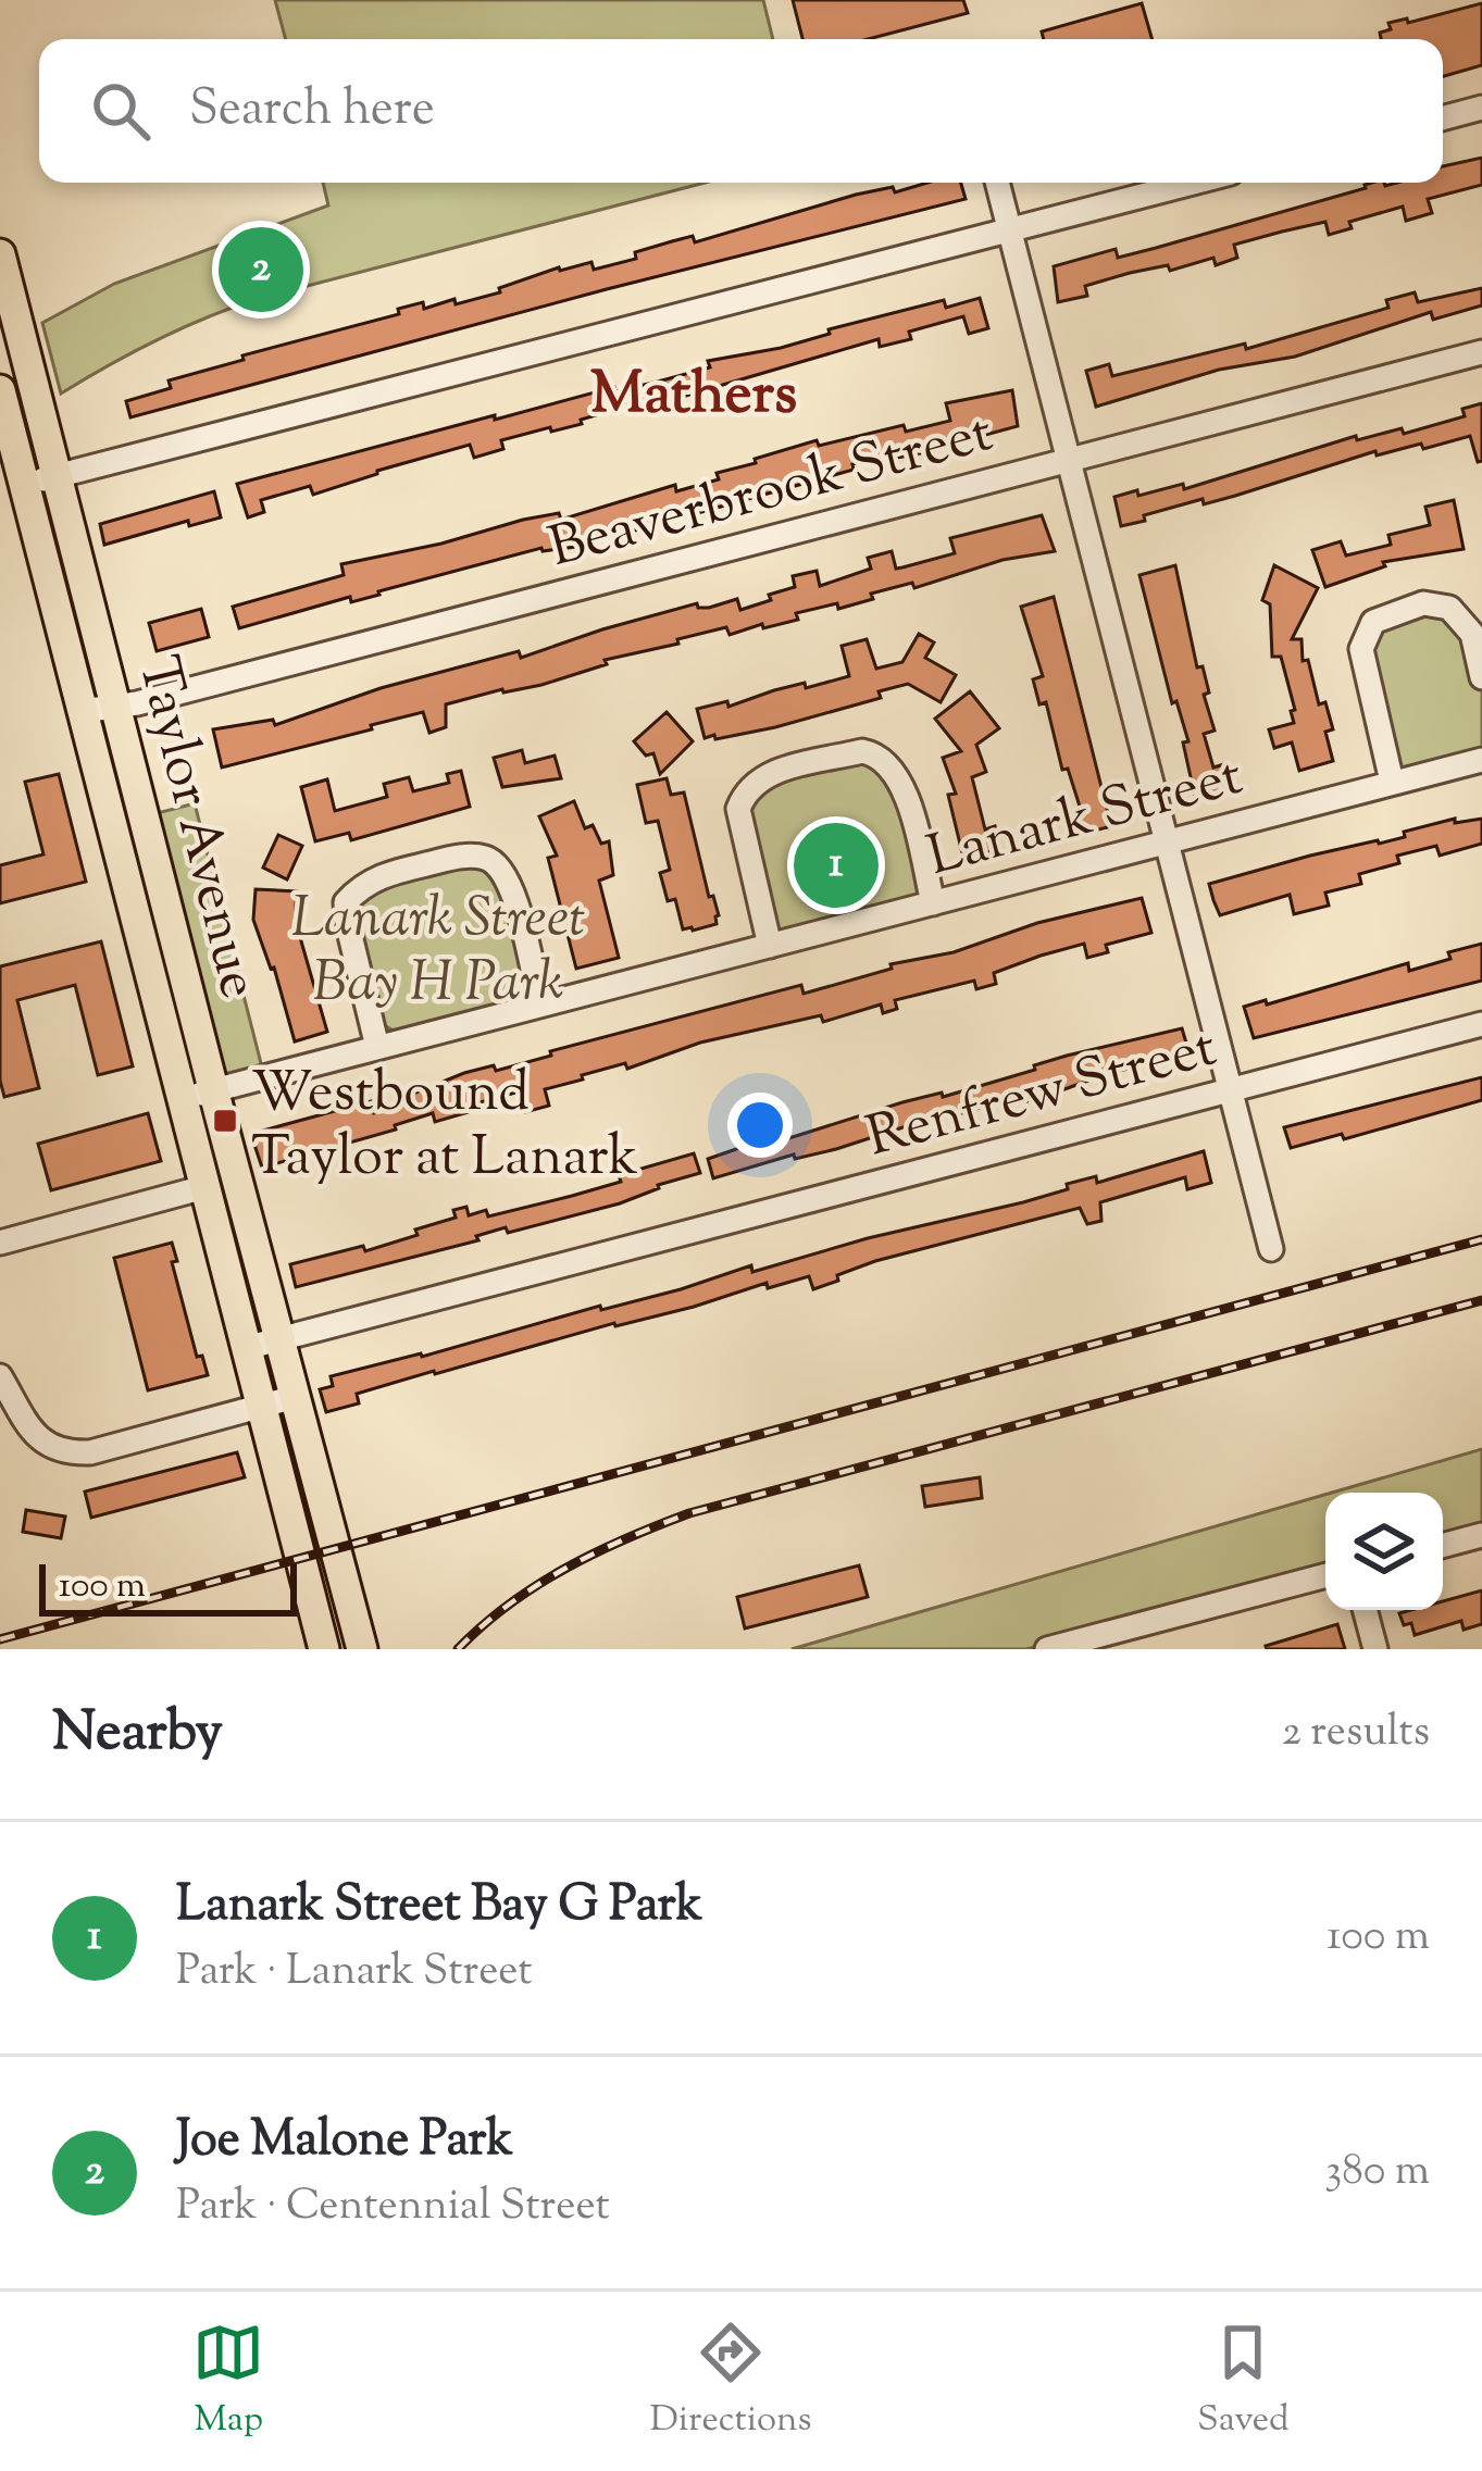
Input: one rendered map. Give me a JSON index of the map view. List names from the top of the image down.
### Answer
{
  "streets": {
    "main road": ["Taylor Avenue"],
    "street": ["Beaverbrook Street", "Lanark Street", "Renfrew Street"]
  },
  "crossings": [
    ["Beaverbrook Street", "Taylor Avenue"],
    ["Lanark Street", "Taylor Avenue"],
    ["Taylor Avenue", "Renfrew Street"]
  ],
  "districts": ["Mathers"],
  "parks": ["Lanark Street Bay H Park"],
  "places": {
    "transit": ["Westbound Taylor at Lanark"]
  },
  "scale_bar": "100 m",
  "page": {
    "search": "Search here",
    "pins": ["2", "1"],
    "scale": "100 m",
    "heading": ["Nearby", "2 results"],
    "list": [
      {
        "mark": "1",
        "name": "Lanark Street Bay G Park",
        "note": "Park · Lanark Street",
        "value": "100 m"
      },
      {
        "mark": "2",
        "name": "Joe Malone Park",
        "note": "Park · Centennial Street",
        "value": "380 m"
      }
    ],
    "nav": ["Map", "Directions", "Saved"]
  }
}
